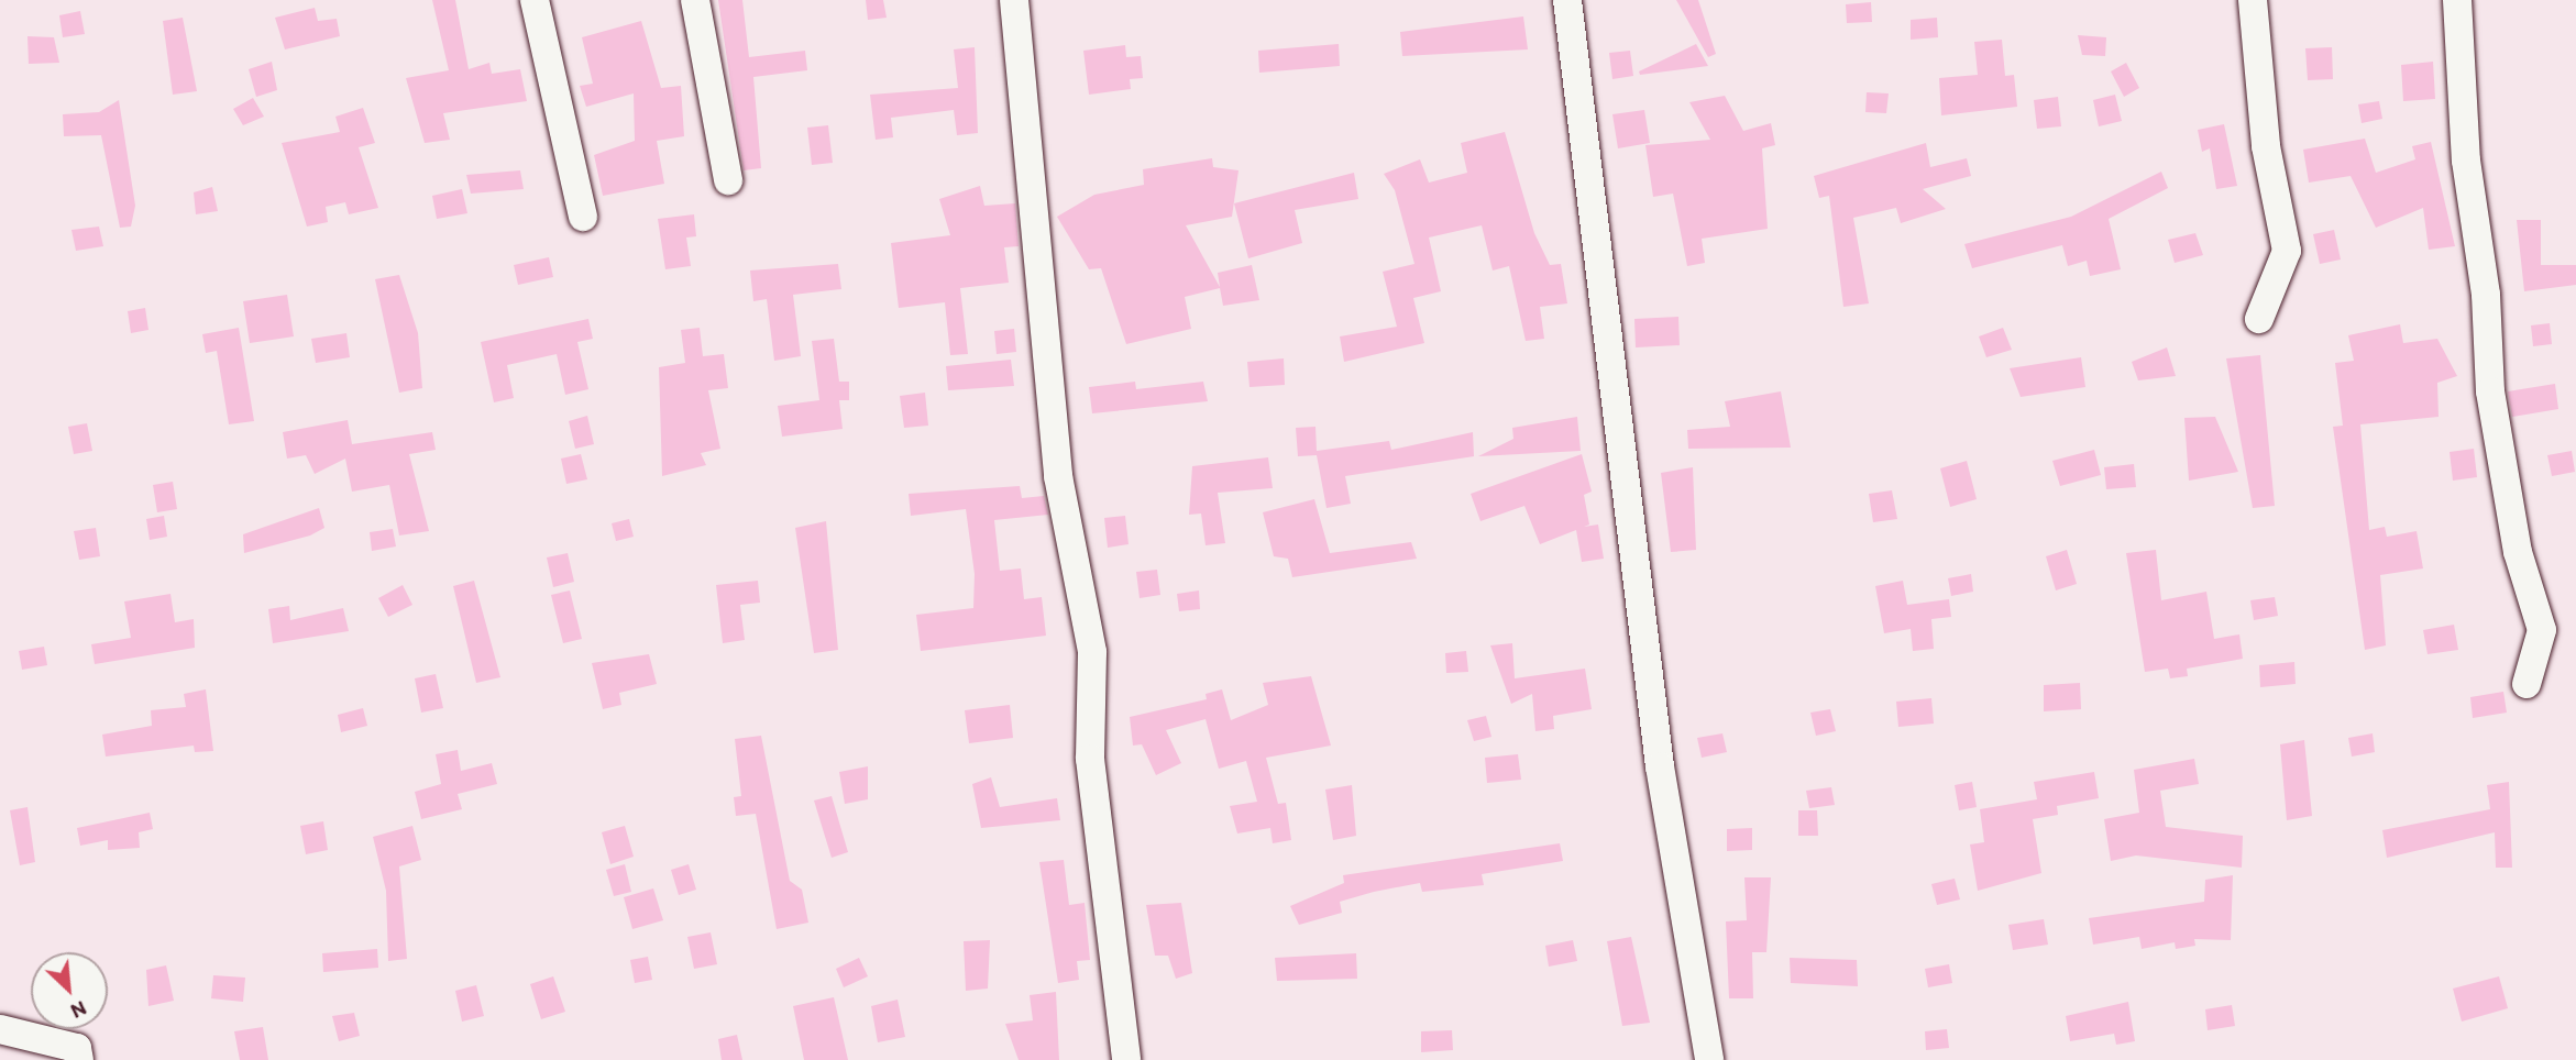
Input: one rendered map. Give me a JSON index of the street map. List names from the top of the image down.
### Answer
{
  "north": "bottom right"
}
